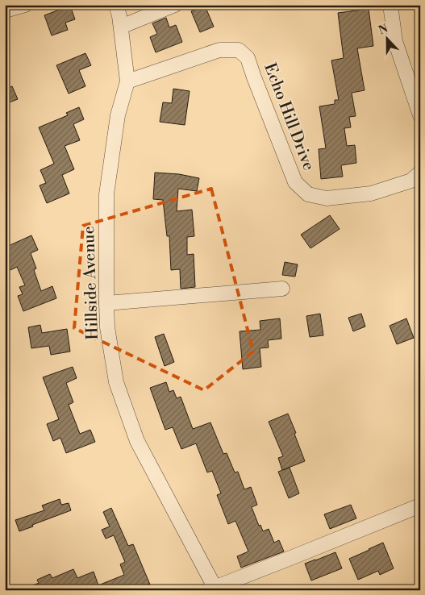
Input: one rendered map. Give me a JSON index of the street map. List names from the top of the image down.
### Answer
{
  "streets": {
    "street": ["Echo Hill Drive", "Hillside Avenue"]
  },
  "crossings": [
    ["Echo Hill Drive", "Hillside Avenue"]
  ],
  "north": "top"
}
